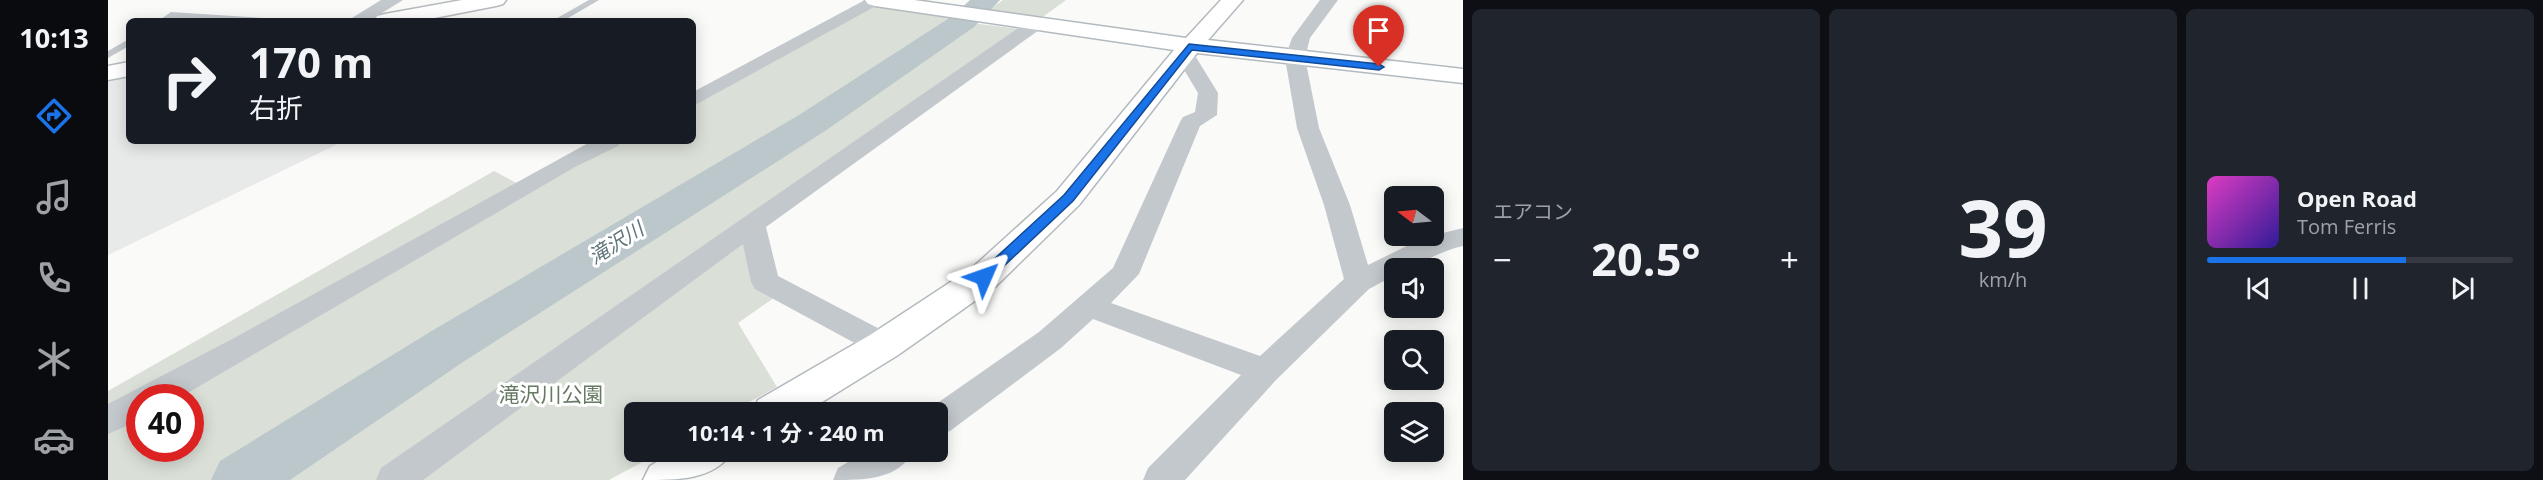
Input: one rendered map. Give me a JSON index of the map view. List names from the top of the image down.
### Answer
{
  "water": ["滝沢川"],
  "parks": ["滝沢川公園"],
  "north": "left",
  "page": {
    "tabs": "10:13",
    "tile": [
      "エアコン",
      ["39", "km/h"]
    ],
    "turn": ["170 m", "右折"],
    "song": ["Open Road", "Tom Ferris"],
    "heat": ["−", "20.5°", "+"],
    "limit": "40",
    "trip": "10:14 · 1 分 · 240 m"
  }
}
